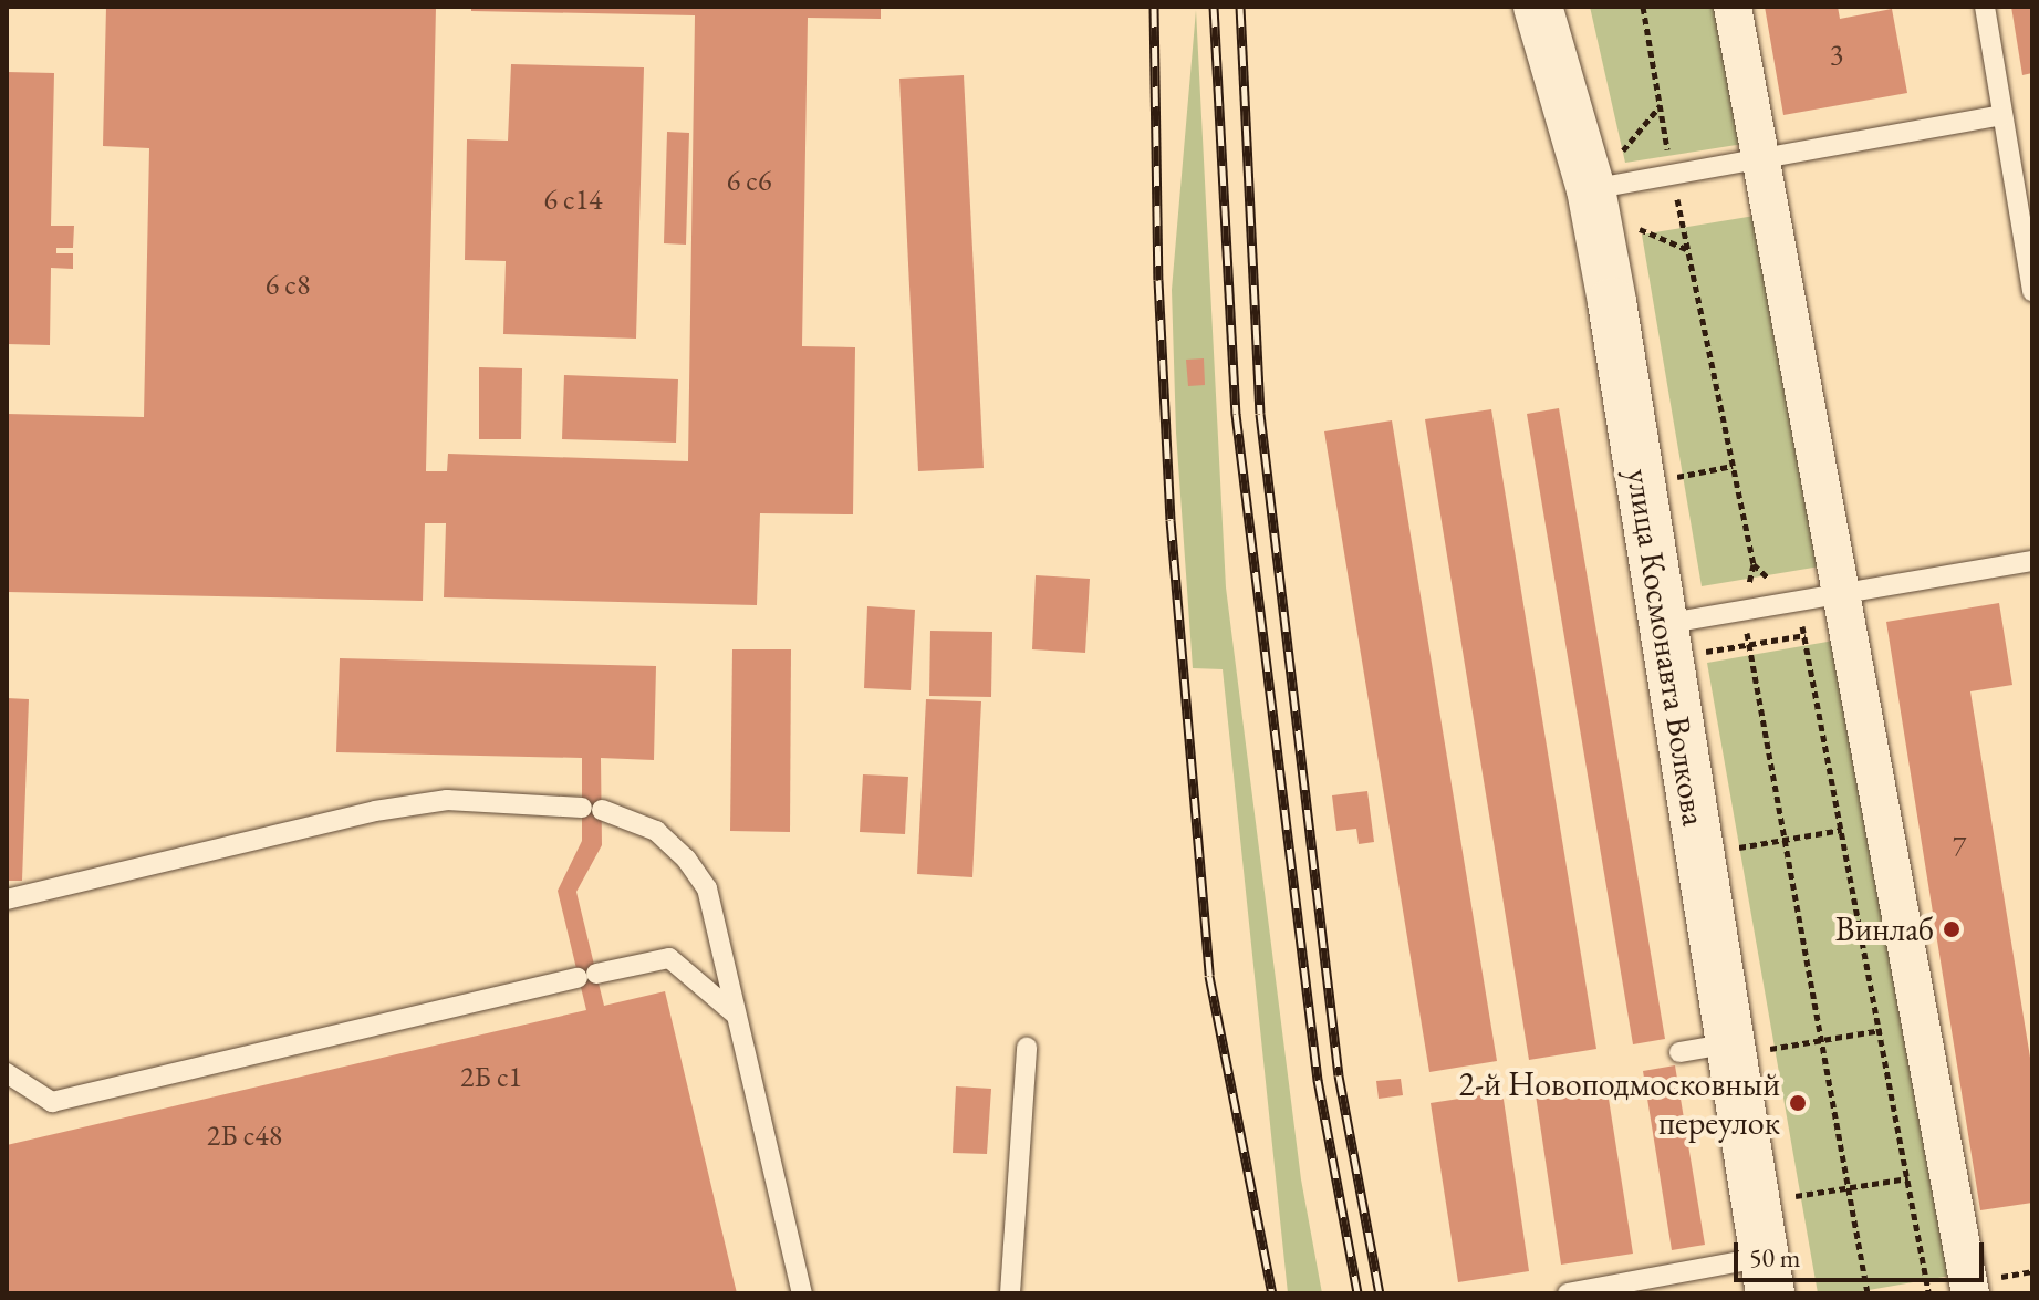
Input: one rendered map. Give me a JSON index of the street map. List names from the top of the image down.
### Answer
{
  "streets": {
    "main road": ["улица Космонавта Волкова"]
  },
  "places": ["Винлаб", "2-й Новоподмосковный переулок"],
  "house_numbers": [
    "3",
    "6 с6",
    "6 с14",
    "6 с8",
    "7",
    "2Б c1",
    "2Б с48"
  ],
  "scale_bar": "50 m"
}
